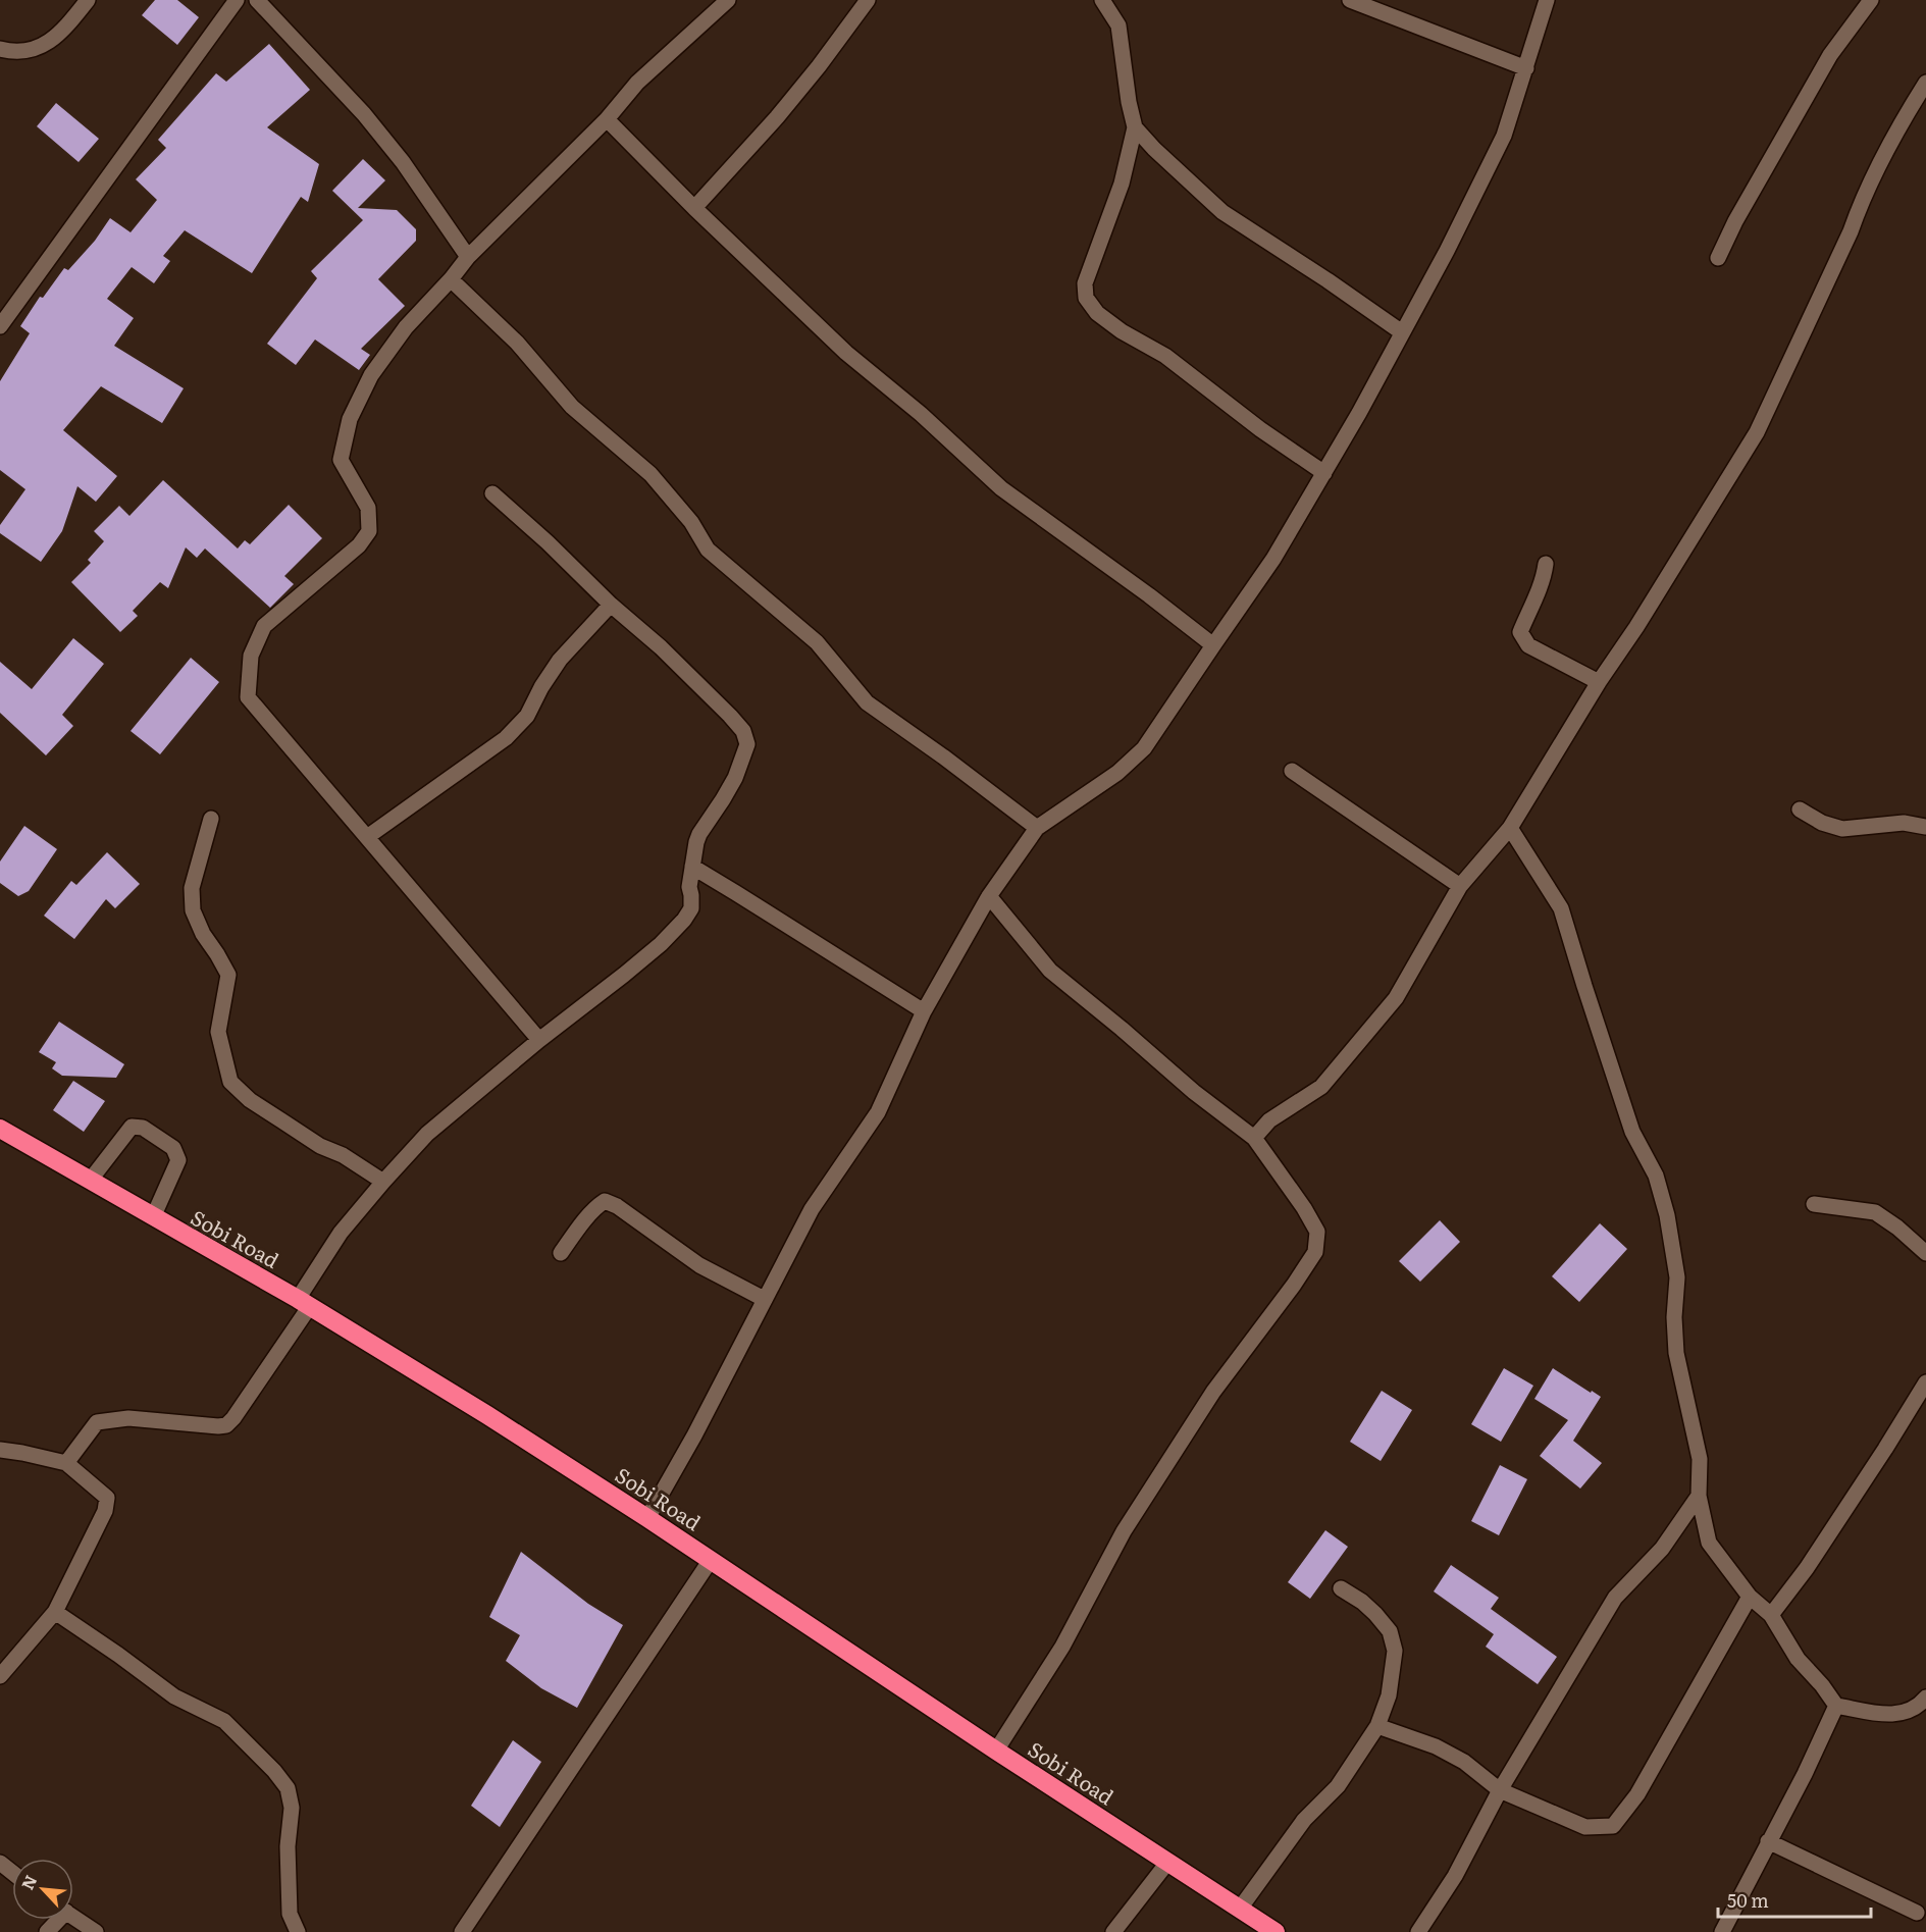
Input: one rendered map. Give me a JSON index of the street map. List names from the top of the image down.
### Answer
{
  "streets": {
    "highway": ["Sobi Road"]
  },
  "scale_bar": "50 m",
  "north": "top left"
}
